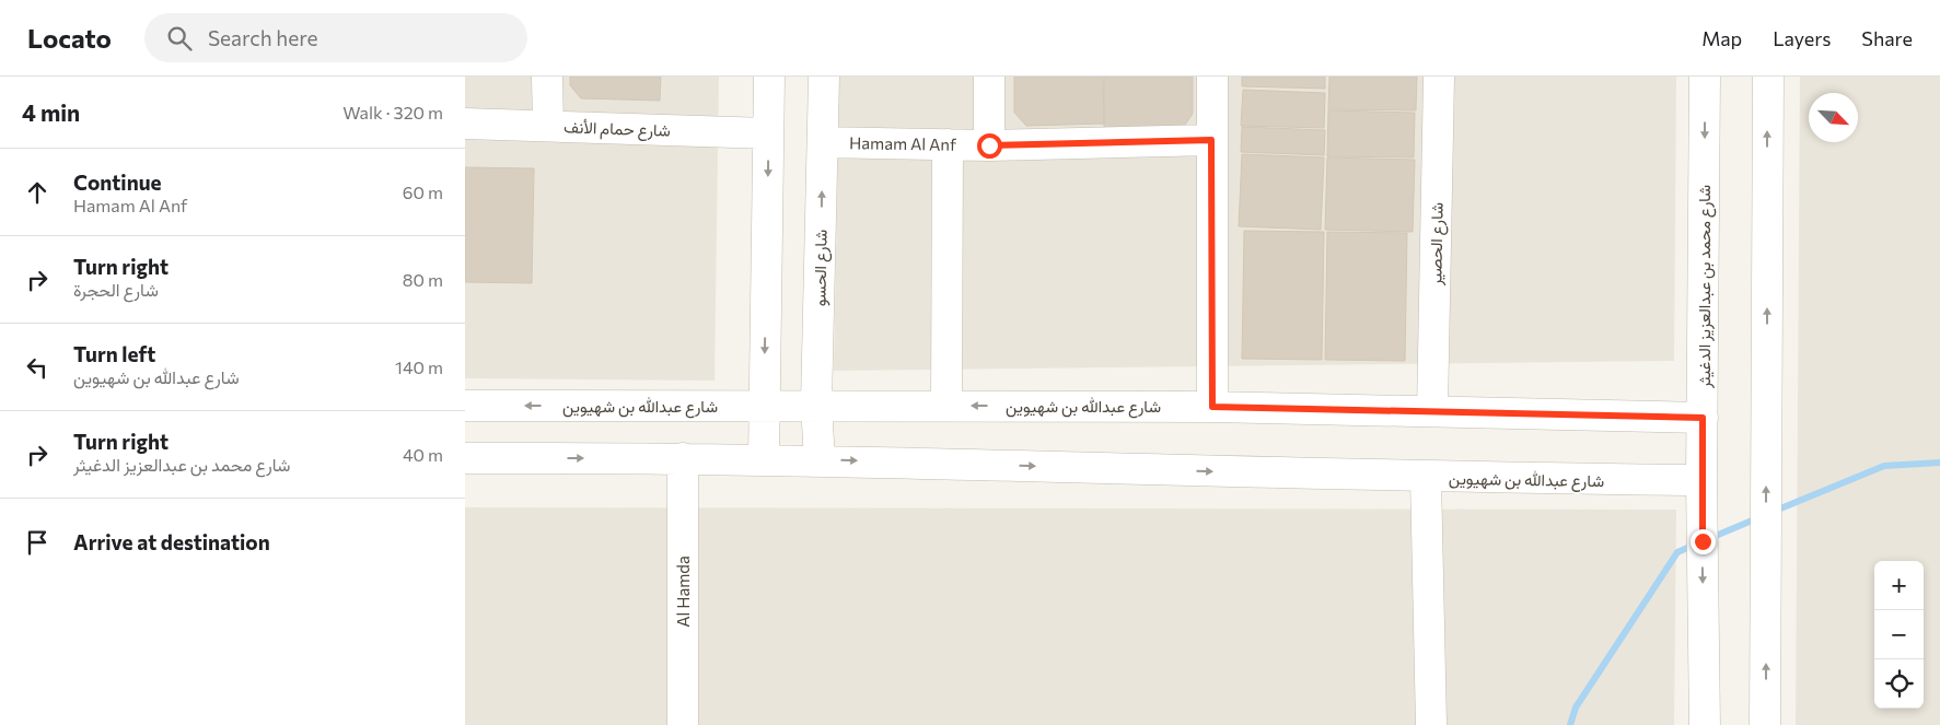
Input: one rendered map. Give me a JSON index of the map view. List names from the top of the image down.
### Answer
{
  "streets": {
    "street": [
      "شارع حمام الأنف",
      "Hamam Al Anf",
      "شارع الحصير",
      "شارع الحسو",
      "شارع محمد بن عبدالعزيز الدغيثر",
      "شارع عبدالله بن شهيوين",
      "Al Hamda"
    ]
  },
  "crossings": [
    ["Hamam Al Anf", "شارع الحسو"],
    ["شارع الحصير", "شارع عبدالله بن شهيوين"],
    ["شارع الحسو", "شارع عبدالله بن شهيوين"],
    ["شارع محمد بن عبدالعزيز الدغيثر", "شارع عبدالله بن شهيوين"],
    ["شارع عبدالله بن شهيوين", "Al Hamda"]
  ],
  "north": "bottom right",
  "page": {
    "header": "Locato",
    "search": "Search here",
    "nav": ["Map", "Layers", "Share"],
    "heading": ["4 min", "Walk · 320 m"],
    "list": [
      ["Continue", "Hamam Al Anf", "60 m"],
      ["Turn right", "شارع الحجرة", "80 m"],
      ["Turn left", "شارع عبدالله بن شهيوين", "140 m"],
      ["Turn right", "شارع محمد بن عبدالعزيز الدغيثر", "40 m"],
      "Arrive at destination"
    ],
    "map_buttons": ["+", "−"]
  }
}
